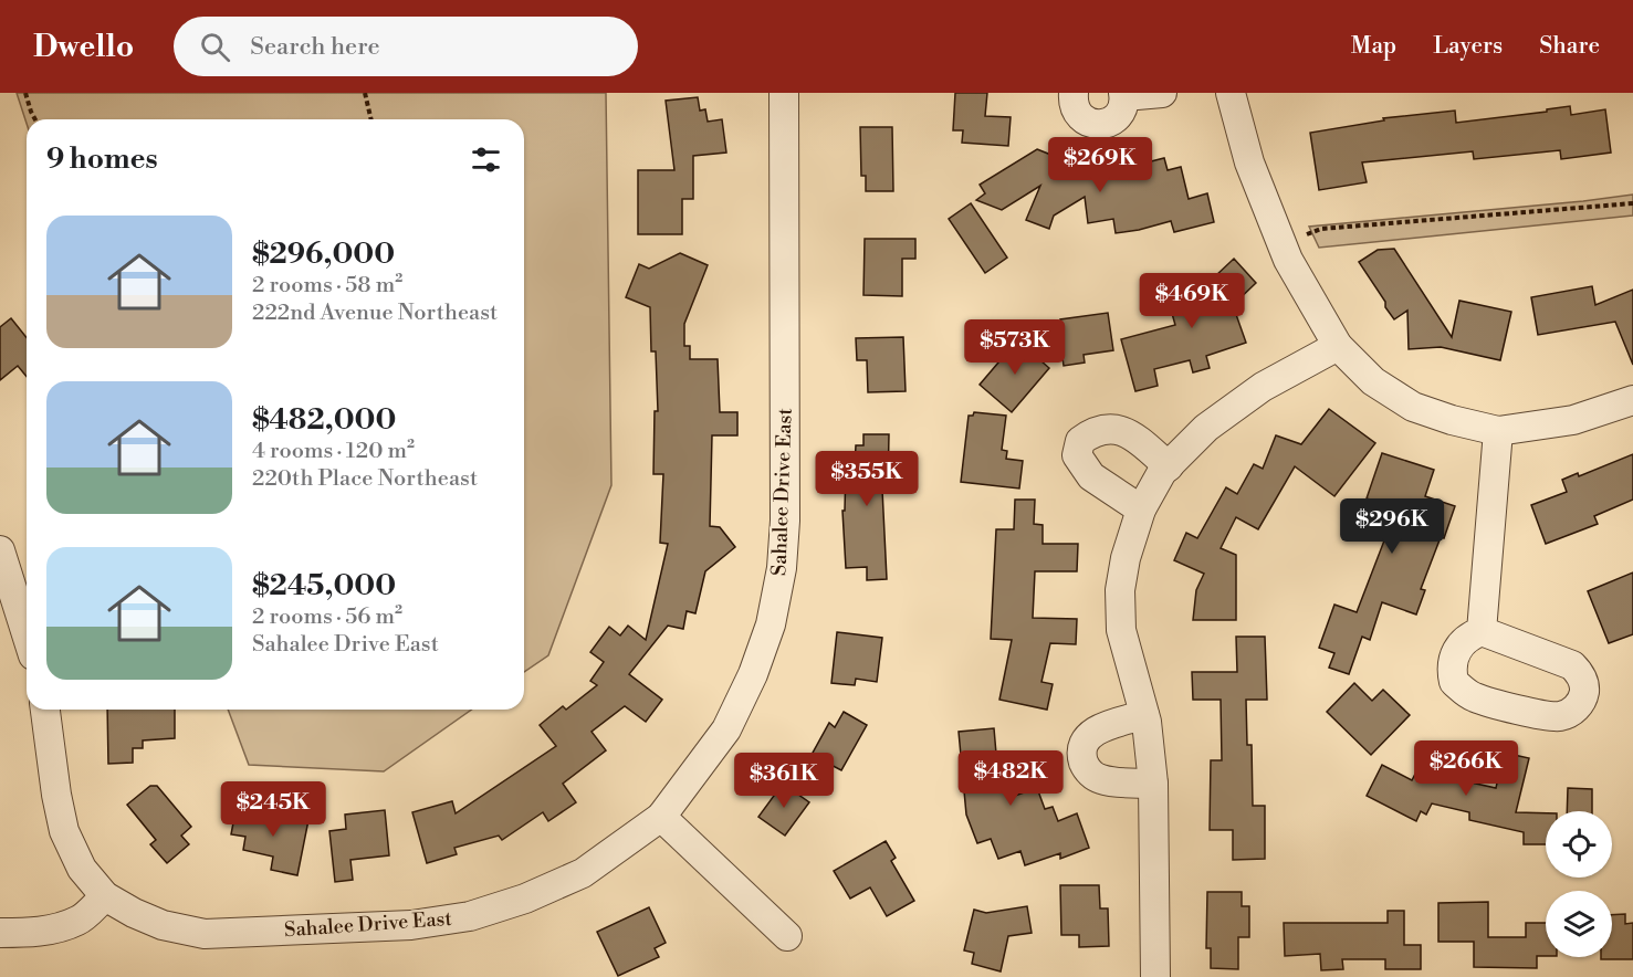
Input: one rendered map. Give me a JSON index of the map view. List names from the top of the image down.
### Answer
{
  "streets": {
    "street": ["Sahalee Drive East"]
  },
  "page": {
    "header": "Dwello",
    "search": "Search here",
    "nav": ["Map", "Layers", "Share"],
    "heading": "9 homes",
    "price": [
      "$269K",
      "$469K",
      "$573K",
      "$355K",
      "$296K",
      "$266K",
      "$482K",
      "$361K",
      "$245K"
    ],
    "list": [
      {
        "name": "$296,000",
        "note": "2 rooms · 58 m² · 222nd Avenue Northeast"
      },
      {
        "name": "$482,000",
        "note": "4 rooms · 120 m² · 220th Place Northeast"
      },
      {
        "name": "$245,000",
        "note": "2 rooms · 56 m² · Sahalee Drive East"
      }
    ]
  }
}
